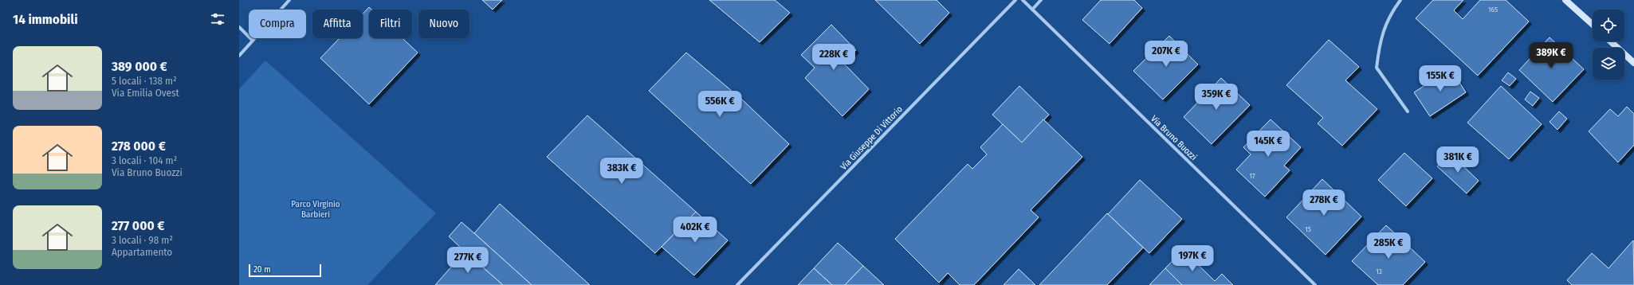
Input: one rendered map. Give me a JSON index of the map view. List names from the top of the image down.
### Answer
{
  "streets": {
    "street": ["Via Giuseppe Di Vittorio", "Via Bruno Buozzi"]
  },
  "parks": ["Parco Virginio Barbieri"],
  "house_numbers": [
    "165",
    "17",
    "15",
    "13"
  ],
  "scale_bar": "20 m",
  "page": {
    "heading": "14 immobili",
    "chip": [
      "Compra",
      "Affitta",
      "Filtri",
      "Nuovo"
    ],
    "list": [
      {
        "name": "389 000 €",
        "note": "5 locali · 138 m² · Via Emilia Ovest"
      },
      {
        "name": "278 000 €",
        "note": "3 locali · 104 m² · Via Bruno Buozzi"
      },
      {
        "name": "277 000 €",
        "note": "3 locali · 98 m² · Appartamento"
      }
    ],
    "price": [
      "207K €",
      "389K €",
      "228K €",
      "155K €",
      "359K €",
      "556K €",
      "145K €",
      "381K €",
      "383K €",
      "278K €",
      "402K €",
      "285K €",
      "197K €",
      "277K €"
    ],
    "scale": "20 m"
  }
}
